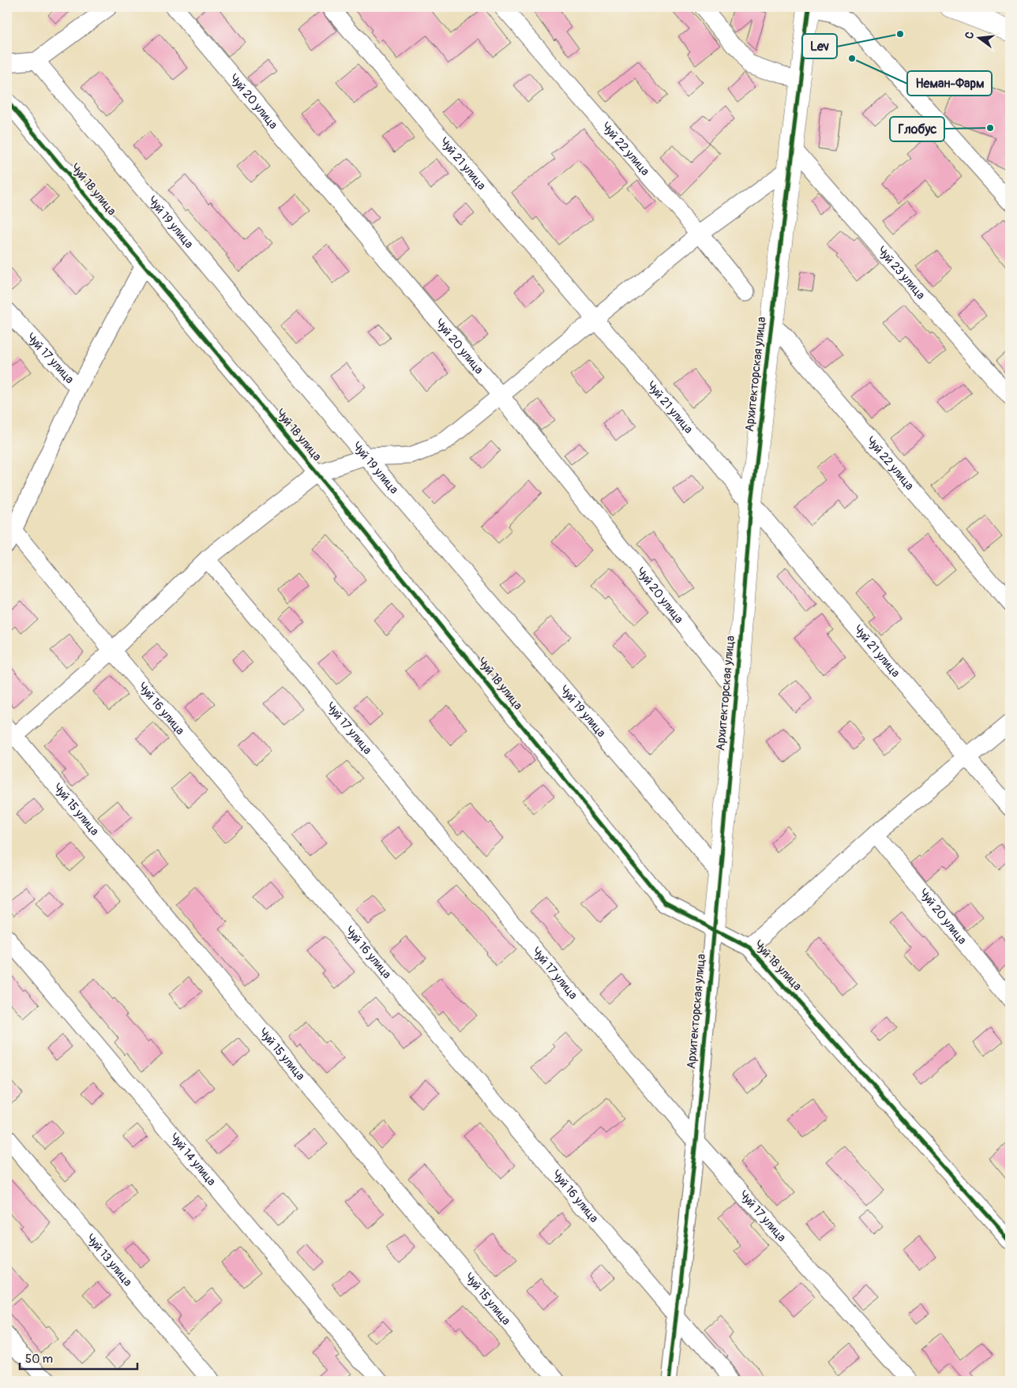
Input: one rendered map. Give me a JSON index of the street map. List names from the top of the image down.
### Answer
{
  "streets": {
    "street": [
      "Чуй 20 улица",
      "Чуй 22 улица",
      "Чуй 21 улица",
      "Чуй 18 улица",
      "Чуй 19 улица",
      "Чуй 23 улица",
      "Чуй 17 улица",
      "Архитекторская улица",
      "Чуй 16 улица",
      "Чуй 15 улица",
      "Чуй 14 улица",
      "Чуй 13 улица"
    ]
  },
  "crossings": [
    ["Чуй 20 улица", "Архитекторская улица"],
    ["Чуй 22 улица", "Архитекторская улица"],
    ["Чуй 21 улица", "Архитекторская улица"],
    ["Чуй 18 улица", "Архитекторская улица"],
    ["Чуй 19 улица", "Архитекторская улица"],
    ["Чуй 23 улица", "Архитекторская улица"],
    ["Чуй 17 улица", "Архитекторская улица"],
    ["Архитекторская улица", "Чуй 16 улица"]
  ],
  "places": ["Lev", "Неман-Фарм", "Глобус"],
  "scale_bar": "50 m",
  "north": "left"
}
